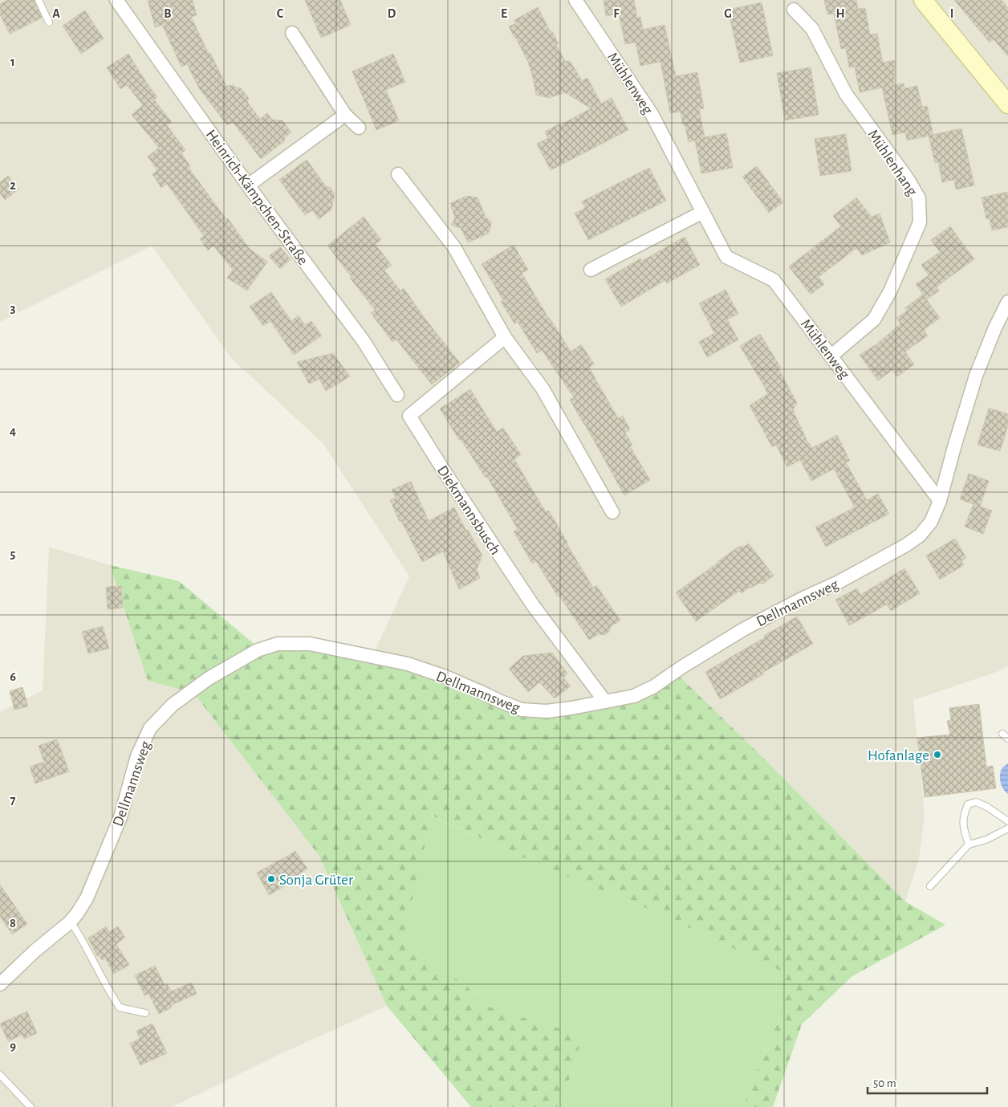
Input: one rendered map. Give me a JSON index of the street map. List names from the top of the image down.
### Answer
{
  "streets": {
    "street": [
      "Mühlenweg",
      "Mühlenhang",
      "Heinrich-Kämpchen-Straße",
      "Diekmannsbusch",
      "Dellmannsweg"
    ]
  },
  "crossings": [
    ["Mühlenweg", "Mühlenhang"],
    ["Mühlenweg", "Dellmannsweg"],
    ["Diekmannsbusch", "Dellmannsweg"]
  ],
  "places": ["Hofanlage", "Sonja Grüter"],
  "scale_bar": "50 m",
  "grid": {
    "columns": [
      "A",
      "B",
      "C",
      "D",
      "E",
      "F",
      "G",
      "H",
      "I"
    ],
    "rows": [
      "1",
      "2",
      "3",
      "4",
      "5",
      "6",
      "7",
      "8",
      "9"
    ]
  }
}
